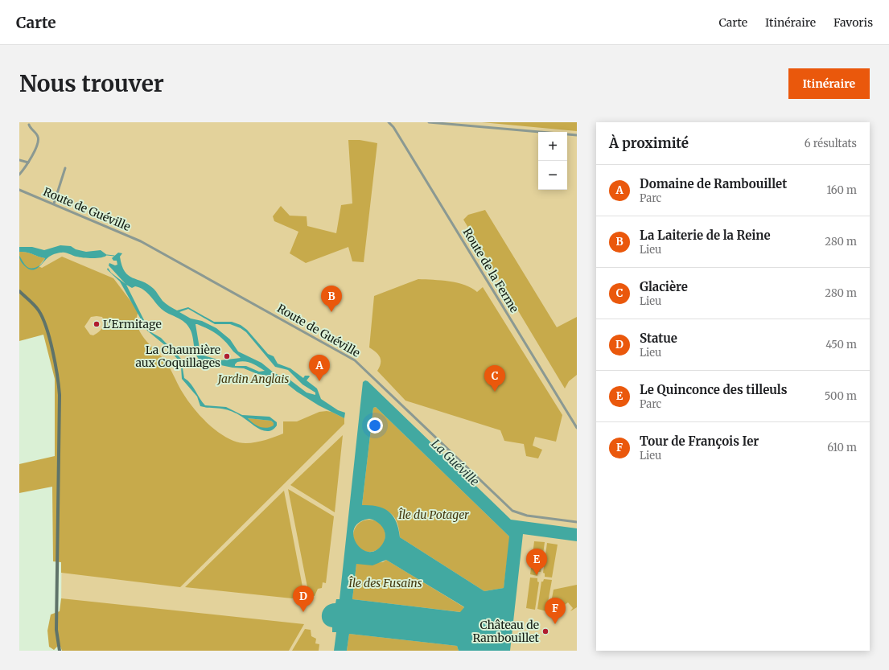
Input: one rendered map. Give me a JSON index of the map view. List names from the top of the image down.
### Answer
{
  "streets": {
    "street": ["Route de Guéville", "Route de la Ferme"]
  },
  "water": ["La Guéville"],
  "parks": ["Jardin Anglais", "Île du Potager", "Île des Fusains"],
  "places": ["L'Ermitage", "La Chaumière aux Coquillages", "Château de Rambouillet"],
  "page": {
    "header": "Carte",
    "nav": ["Carte", "Itinéraire", "Favoris"],
    "buttons": "Itinéraire",
    "title": "Nous trouver",
    "heading": ["À proximité", "6 résultats"],
    "map_buttons": ["+", "−"],
    "list": [
      {
        "mark": "A",
        "name": "Domaine de Rambouillet",
        "note": "Parc",
        "value": "160 m"
      },
      {
        "mark": "B",
        "name": "La Laiterie de la Reine",
        "note": "Lieu",
        "value": "280 m"
      },
      {
        "mark": "C",
        "name": "Glacière",
        "note": "Lieu",
        "value": "280 m"
      },
      {
        "mark": "D",
        "name": "Statue",
        "note": "Lieu",
        "value": "450 m"
      },
      {
        "mark": "E",
        "name": "Le Quinconce des tilleuls",
        "note": "Parc",
        "value": "500 m"
      },
      {
        "mark": "F",
        "name": "Tour de François Ier",
        "note": "Lieu",
        "value": "610 m"
      }
    ],
    "pins": [
      "B",
      "A",
      "C",
      "E",
      "D",
      "F"
    ]
  }
}
